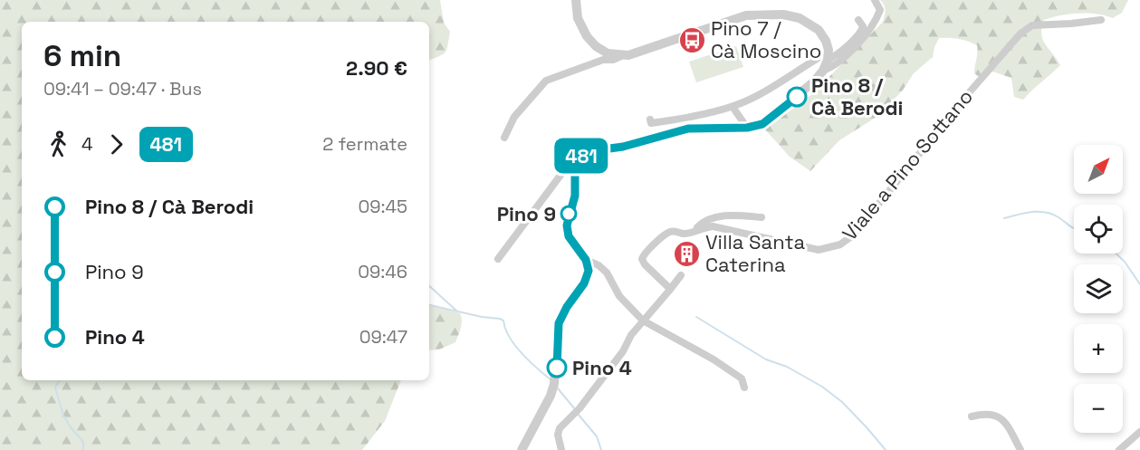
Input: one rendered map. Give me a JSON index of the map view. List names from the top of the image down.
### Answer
{
  "streets": {
    "street": ["Viale a Pino Sottano"]
  },
  "places": {
    "bus stop": ["Pino 7 / Cà Moscino"],
    "other": ["Pino 8 / Cà Berodi", "Pino 9", "Pino 4"],
    "building": ["Villa Santa Caterina"]
  },
  "lines": ["bus line 481"],
  "north": "top right",
  "page": {
    "on_map": "481",
    "heading": ["6 min", "09:41 – 09:47 · Bus", "2.90 €"],
    "legs": ["4", "481", "2 fermate"],
    "map_buttons": ["+", "−"],
    "list": [
      {
        "name": "Pino 8 / Cà Berodi",
        "value": "09:45"
      },
      {
        "name": "Pino 9",
        "value": "09:46"
      },
      {
        "name": "Pino 4",
        "value": "09:47"
      }
    ]
  }
}
